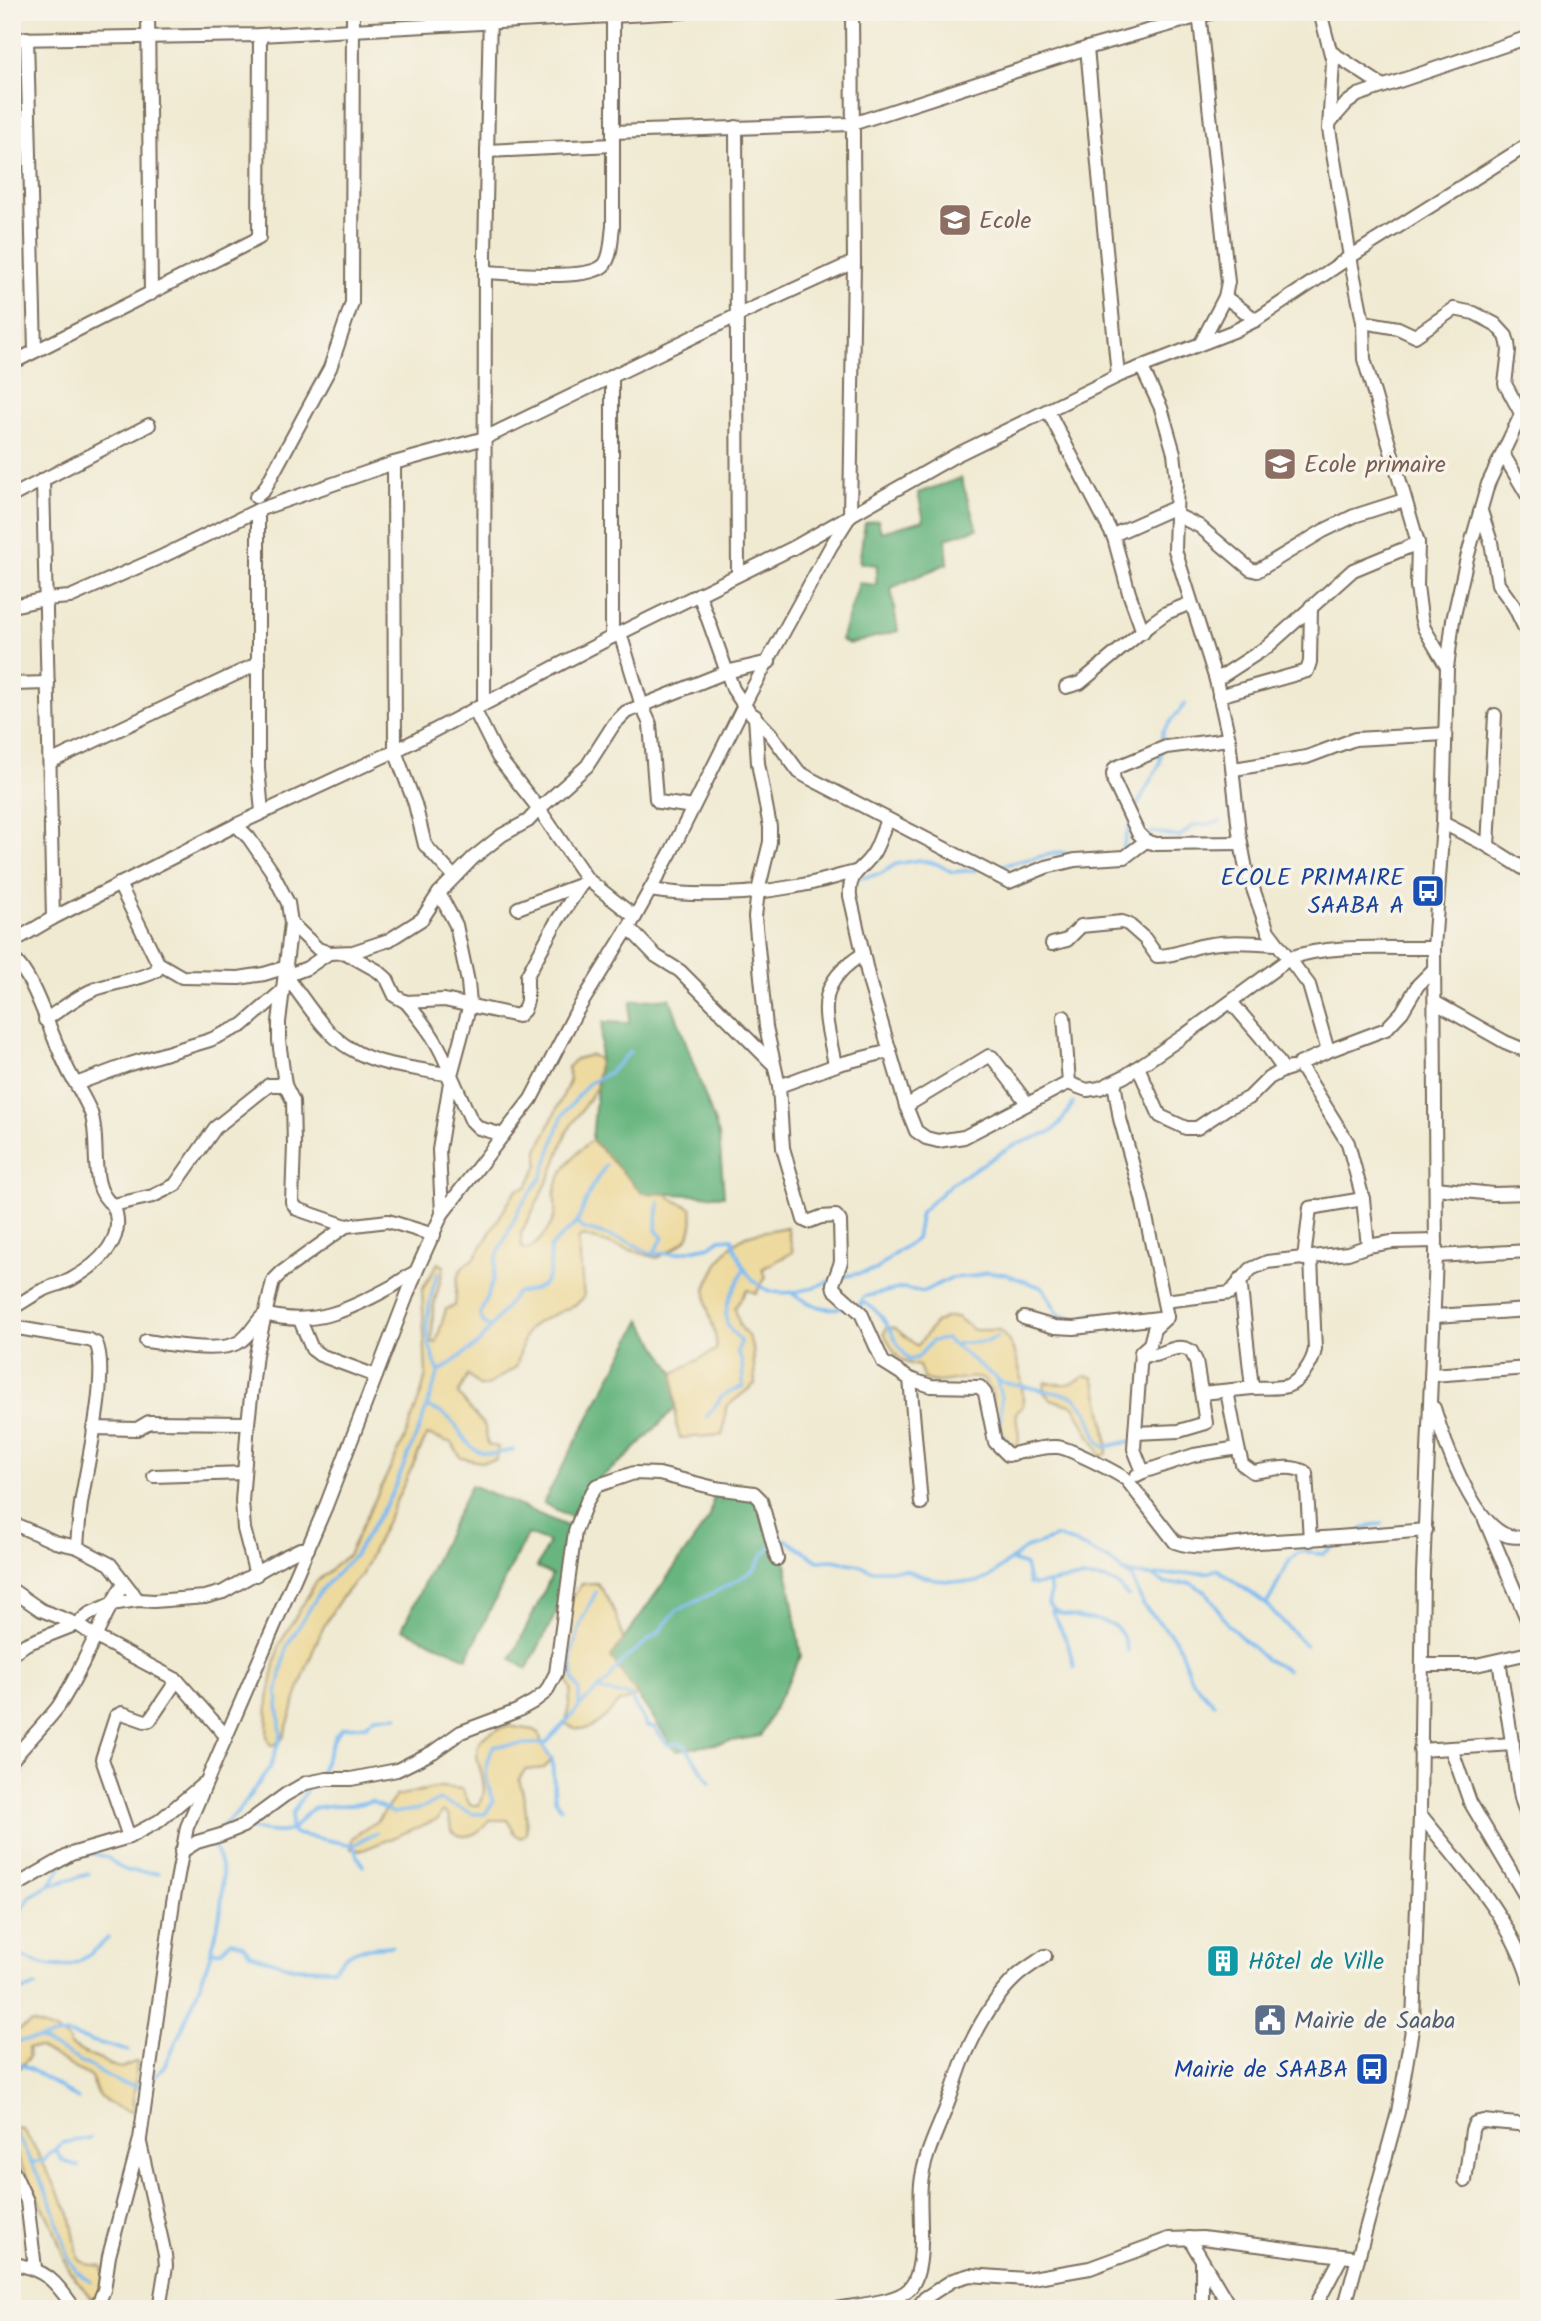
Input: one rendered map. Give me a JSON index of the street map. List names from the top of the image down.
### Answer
{
  "places": {
    "school or university": ["Ecole", "Ecole primaire"],
    "bus stop": ["ECOLE PRIMAIRE SAABA A", "Mairie de SAABA"],
    "building": ["Hôtel de Ville"],
    "public building": ["Mairie de Saaba"]
  }
}
